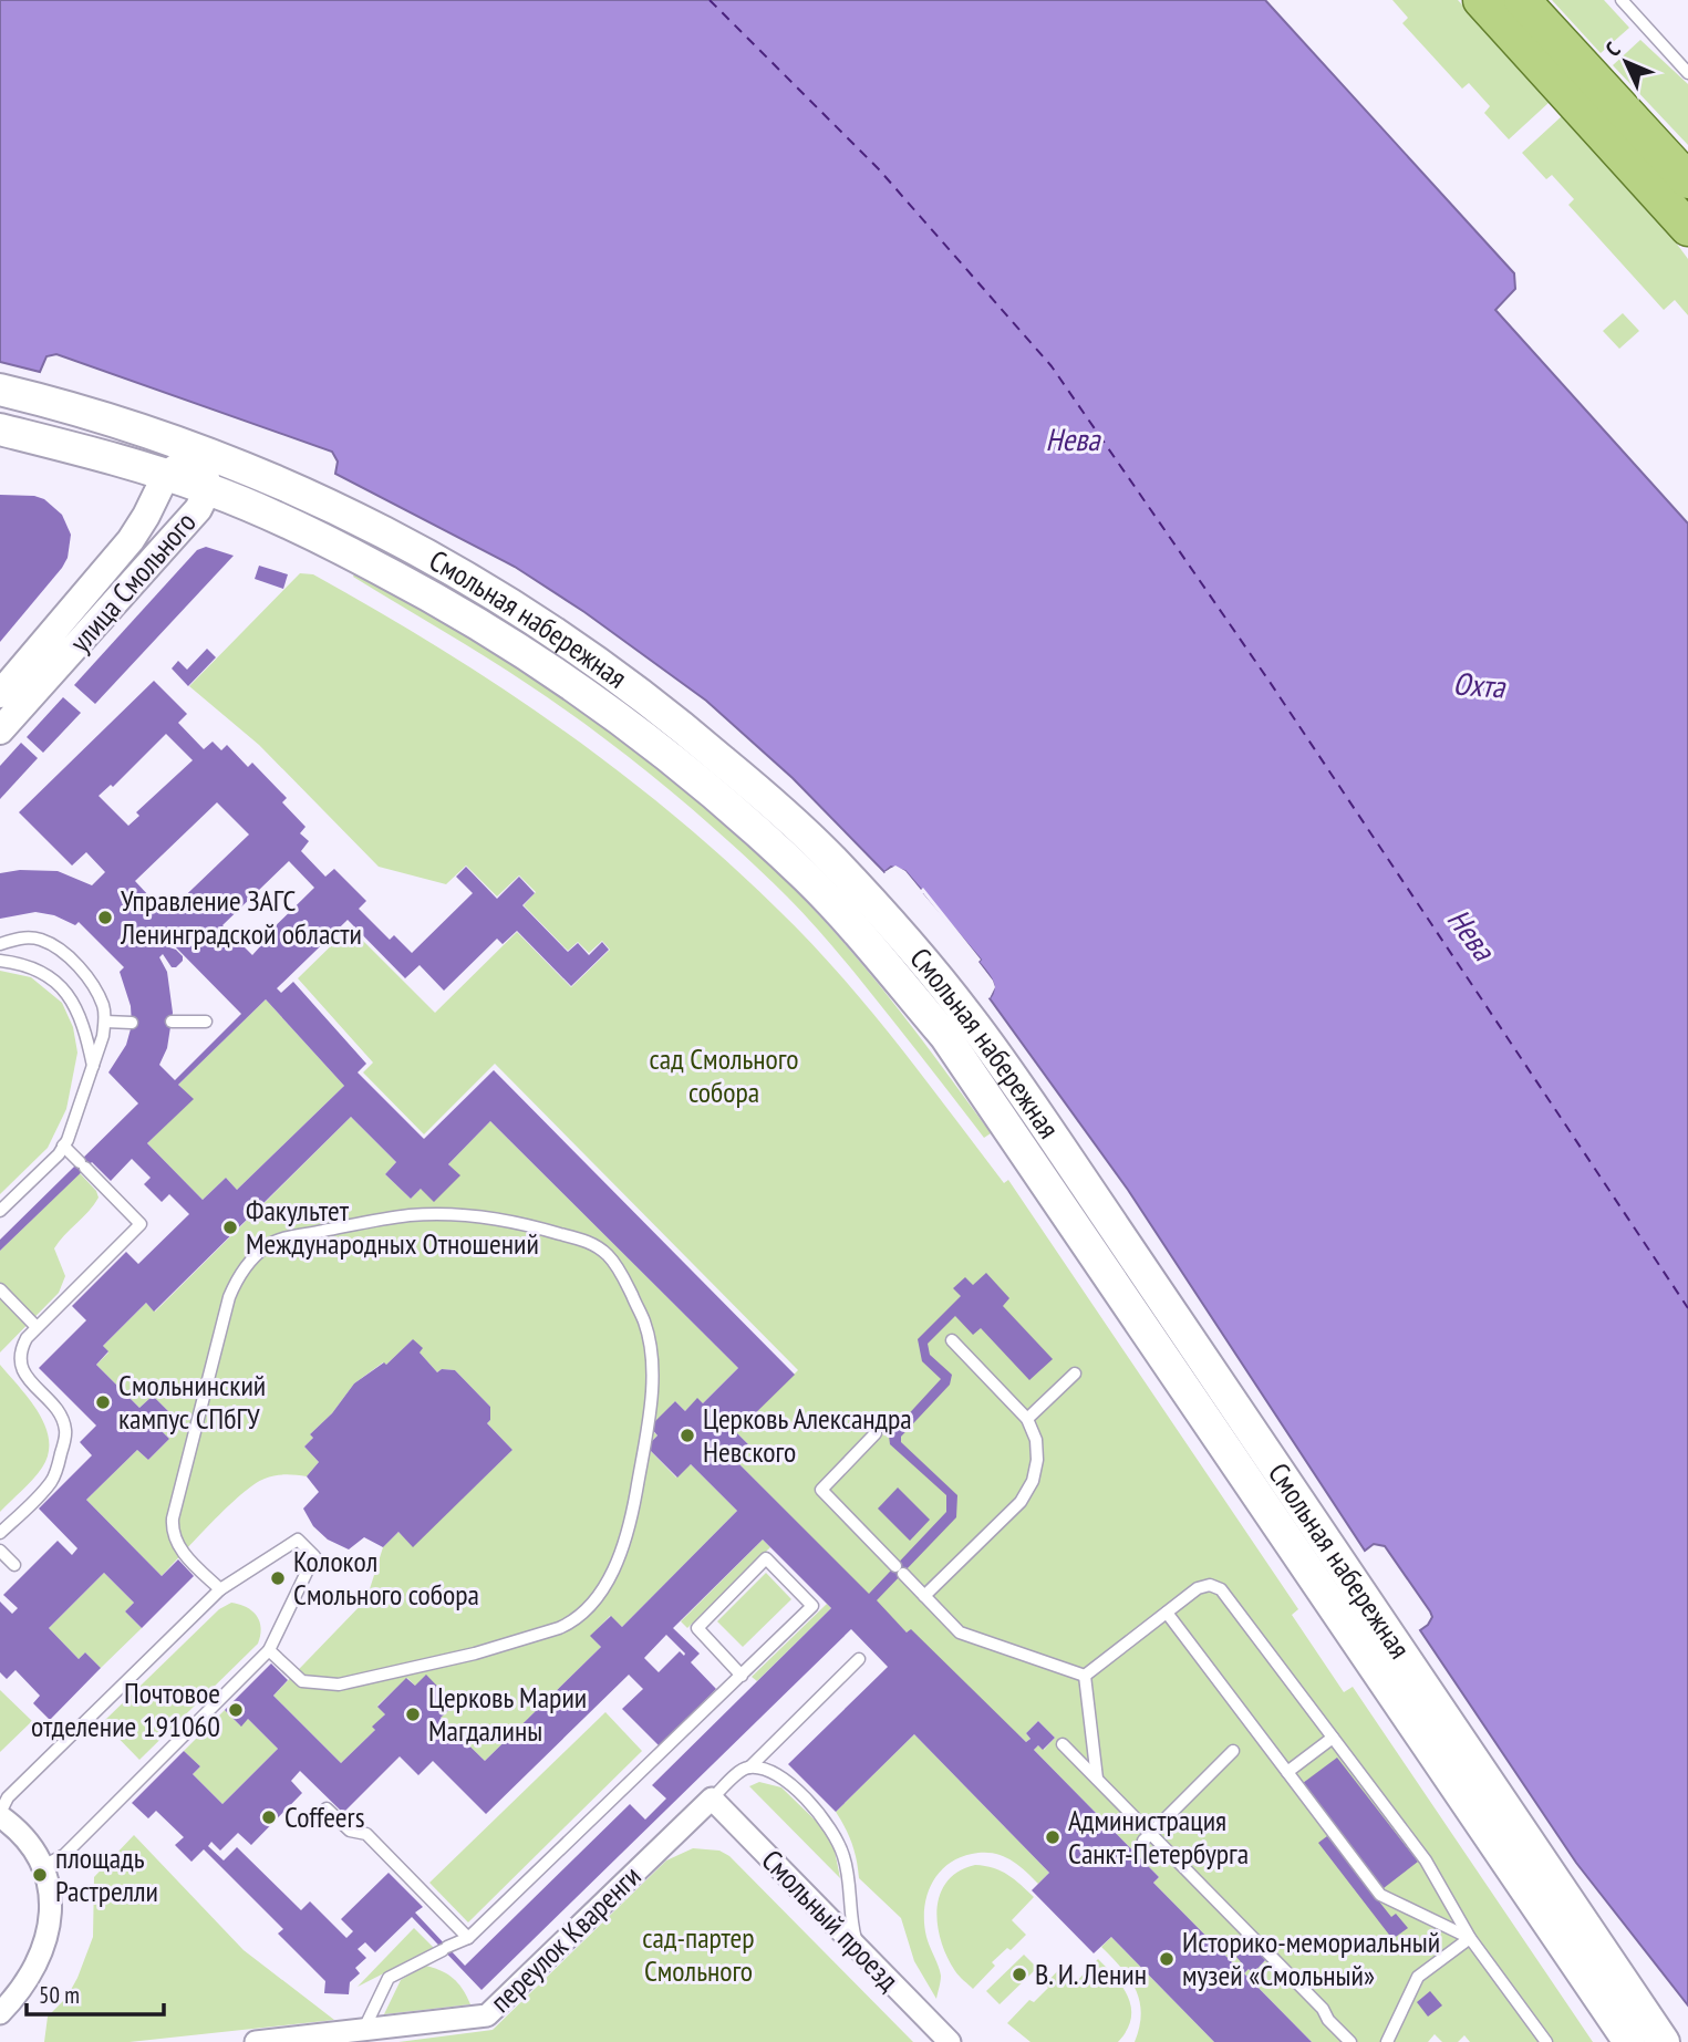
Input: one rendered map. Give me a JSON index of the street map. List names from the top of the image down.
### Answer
{
  "streets": {
    "main road": ["Смольная набережная"],
    "street": ["улица Смольного", "Смольный проезд", "переулок Кваренги"]
  },
  "crossings": [
    ["улица Смольного", "Смольная набережная"],
    ["Смольный проезд", "переулок Кваренги"]
  ],
  "water": ["Нева", "Охта"],
  "parks": ["сад Смольного собора", "сад-партер Смольного"],
  "places": [
    "Управление ЗАГС Ленинградской области",
    "Факультет Международных Отношений",
    "Смольнинский кампус СПбГУ",
    "Церковь Александра Невского",
    "Колокол Смольного собора",
    "Почтовое отделение 191060",
    "Церковь Марии Магдалины",
    "Coffeers",
    "Администрация Санкт-Петербурга",
    "площадь Растрелли",
    "Историко-мемориальный музей «Смольный»",
    "В. И. Ленин"
  ],
  "scale_bar": "50 m",
  "north": "top left"
}
